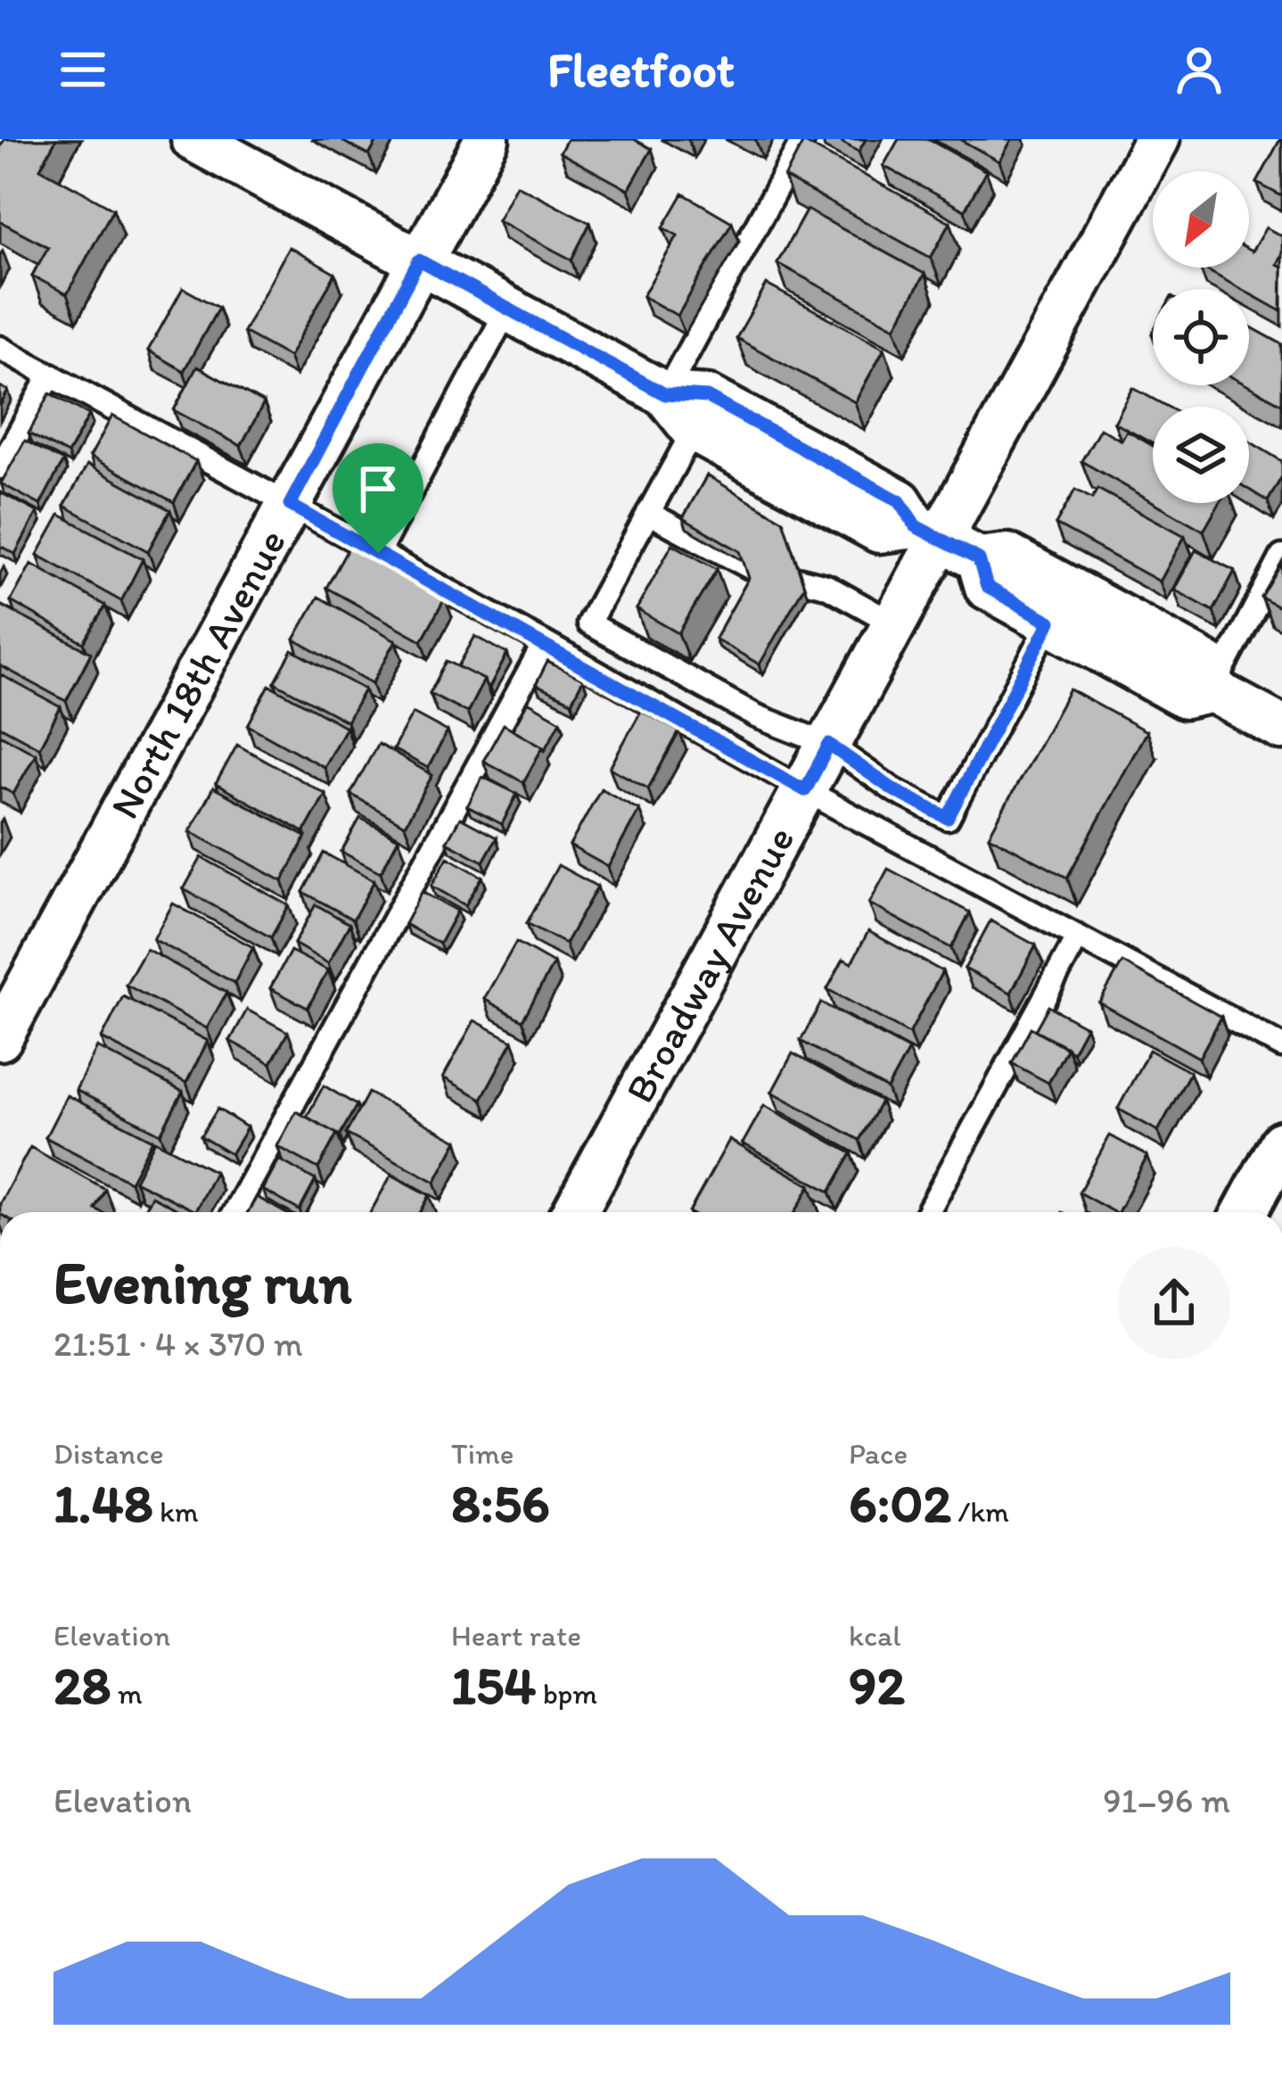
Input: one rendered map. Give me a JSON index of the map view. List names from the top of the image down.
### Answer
{
  "streets": {
    "street": ["North 18th Avenue", "Broadway Avenue"]
  },
  "north": "bottom left",
  "page": {
    "header": "Fleetfoot",
    "heading": ["Evening run", "21:51 · 4 × 370 m"],
    "stats": [
      ["Distance", "1.48 km"],
      ["Time", "8:56"],
      ["Pace", "6:02 /km"],
      ["Elevation", "28 m"],
      ["Heart rate", "154 bpm"],
      ["kcal", "92"]
    ],
    "chart": ["Elevation", "91–96 m"]
  }
}
